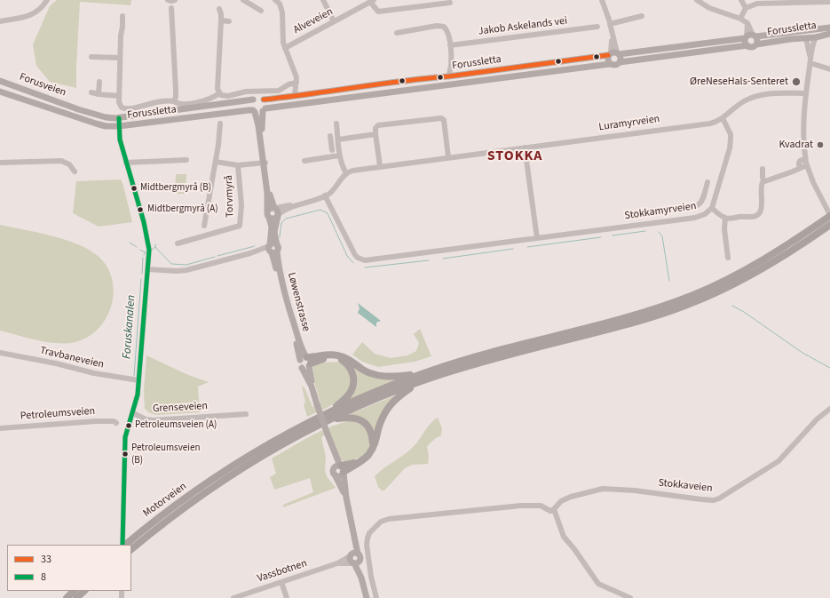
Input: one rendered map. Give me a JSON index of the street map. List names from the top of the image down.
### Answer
{
  "streets": {
    "highway": ["Motorveien"],
    "main road": ["Forussletta", "Forusveien", "Løwenstrasse"],
    "street": [
      "Alveveien",
      "Jakob Askelands vei",
      "Luramyrveien",
      "Torvmyrå",
      "Stokkamyrveien",
      "Travbaneveien",
      "Grenseveien",
      "Petroleumsveien",
      "Stokkaveien",
      "Vassbotnen"
    ]
  },
  "crossings": [
    ["Forussletta", "Forusveien"],
    ["Luramyrveien", "Stokkamyrveien"],
    ["Løwenstrasse", "Vassbotnen"]
  ],
  "districts": ["STOKKA"],
  "water": ["Foruskanalen"],
  "places": [
    "ØreNeseHals-Senteret",
    "Kvadrat",
    "Midtbergmyrå (B)",
    "Midtbergmyrå (A)",
    "Petroleumsveien (A)",
    "Petroleumsveien (B)"
  ],
  "lines": ["transit line 33", "transit line 8"],
  "legend": ["33", "8"]
}
